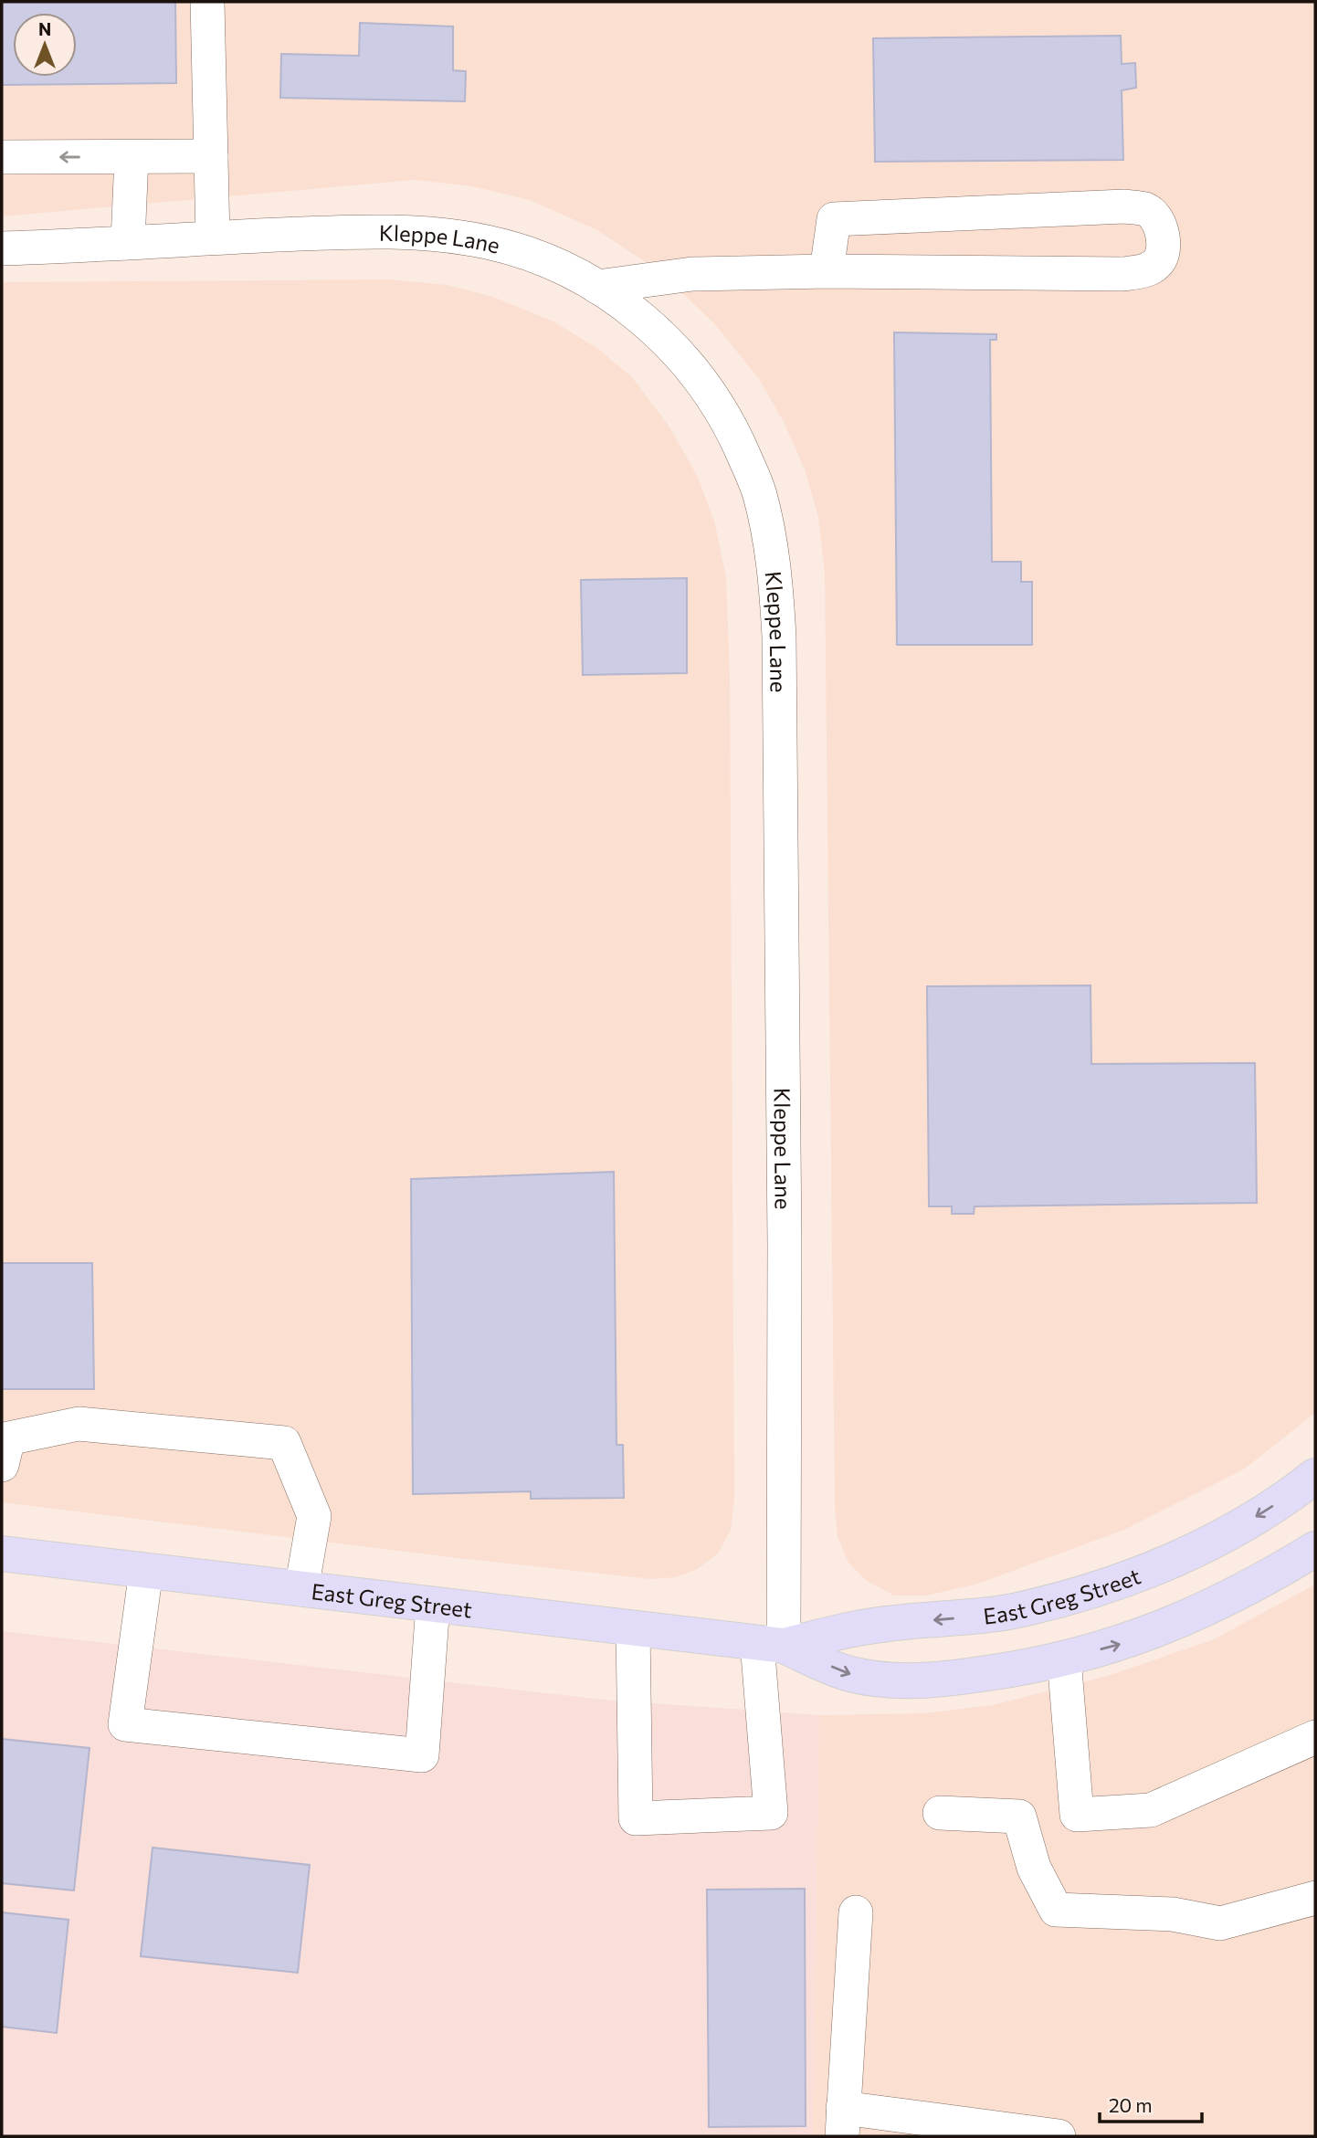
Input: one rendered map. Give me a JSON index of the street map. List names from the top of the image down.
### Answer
{
  "streets": {
    "main road": ["East Greg Street"],
    "street": ["Kleppe Lane"]
  },
  "crossings": [
    ["Kleppe Lane", "East Greg Street"]
  ],
  "scale_bar": "20 m",
  "north": "top"
}
